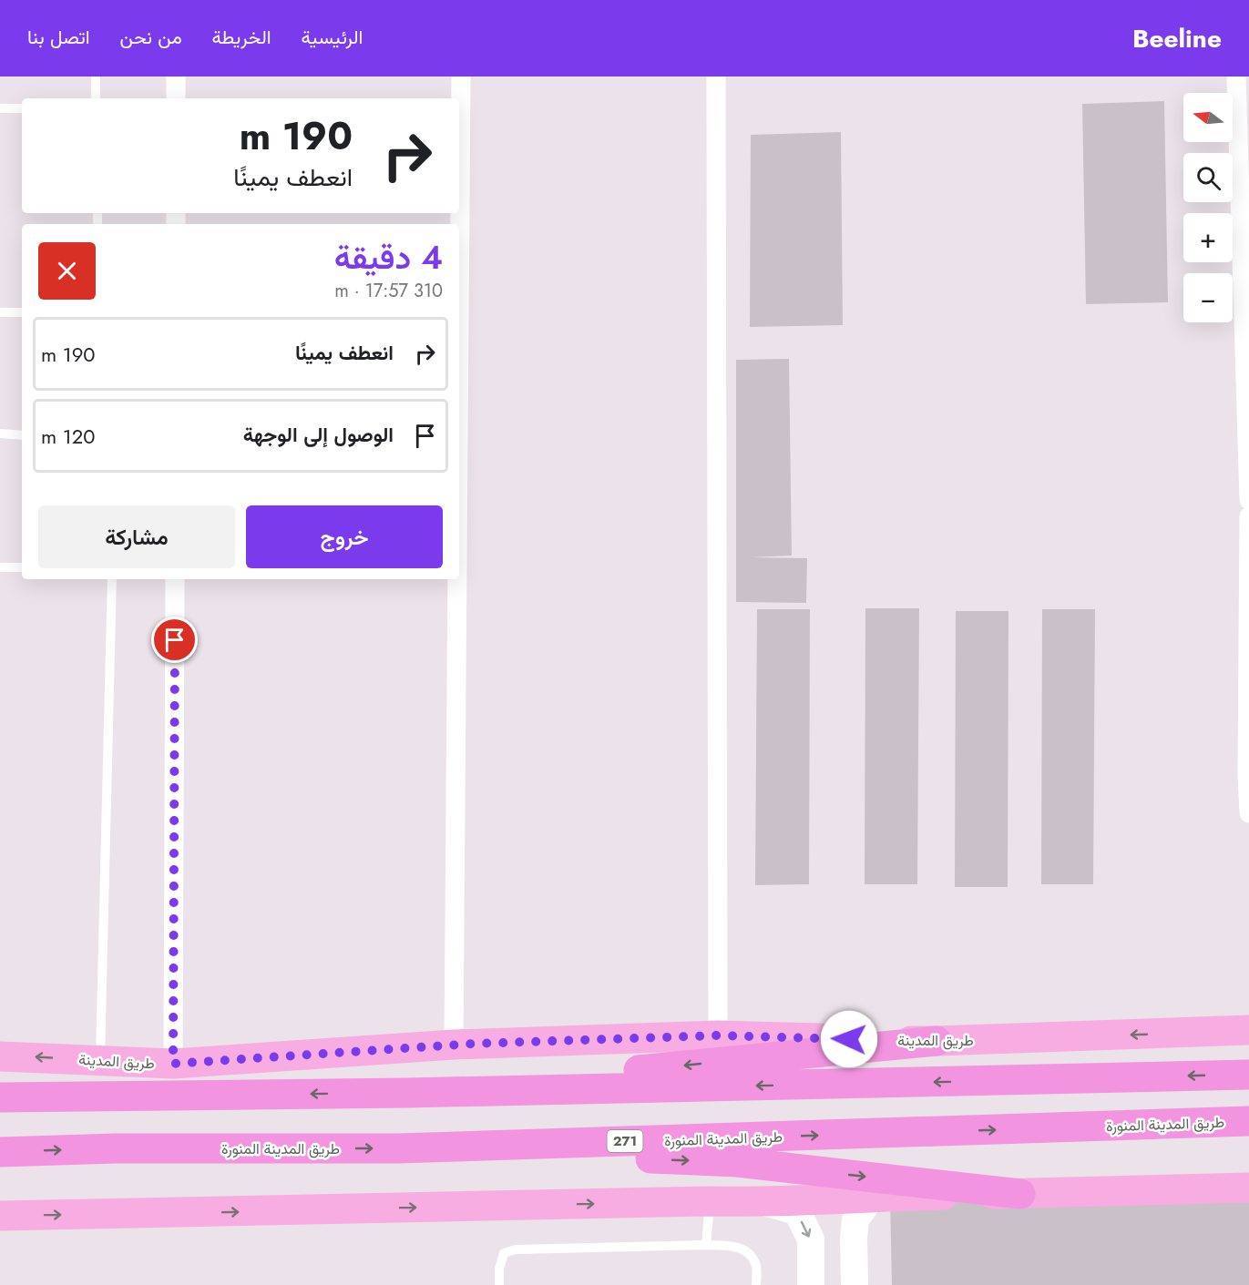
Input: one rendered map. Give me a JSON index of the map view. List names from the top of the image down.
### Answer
{
  "streets": {
    "highway": ["طريق المدينة المنورة", "271"],
    "main road": ["طريق المدينة"]
  },
  "north": "left",
  "page": {
    "header": "Beeline",
    "nav": [
      "الرئيسية",
      "الخريطة",
      "من نحن",
      "اتصل بنا"
    ],
    "map_buttons": ["+", "−"],
    "turn": ["190 m", "انعطف يمينًا"],
    "heading": ["4 دقيقة", "310 m · 17:57"],
    "list": [
      {
        "name": "انعطف يمينًا",
        "value": "190 m"
      },
      {
        "name": "الوصول إلى الوجهة",
        "value": "120 m"
      }
    ],
    "buttons": ["خروج", "مشاركة"]
  }
}
